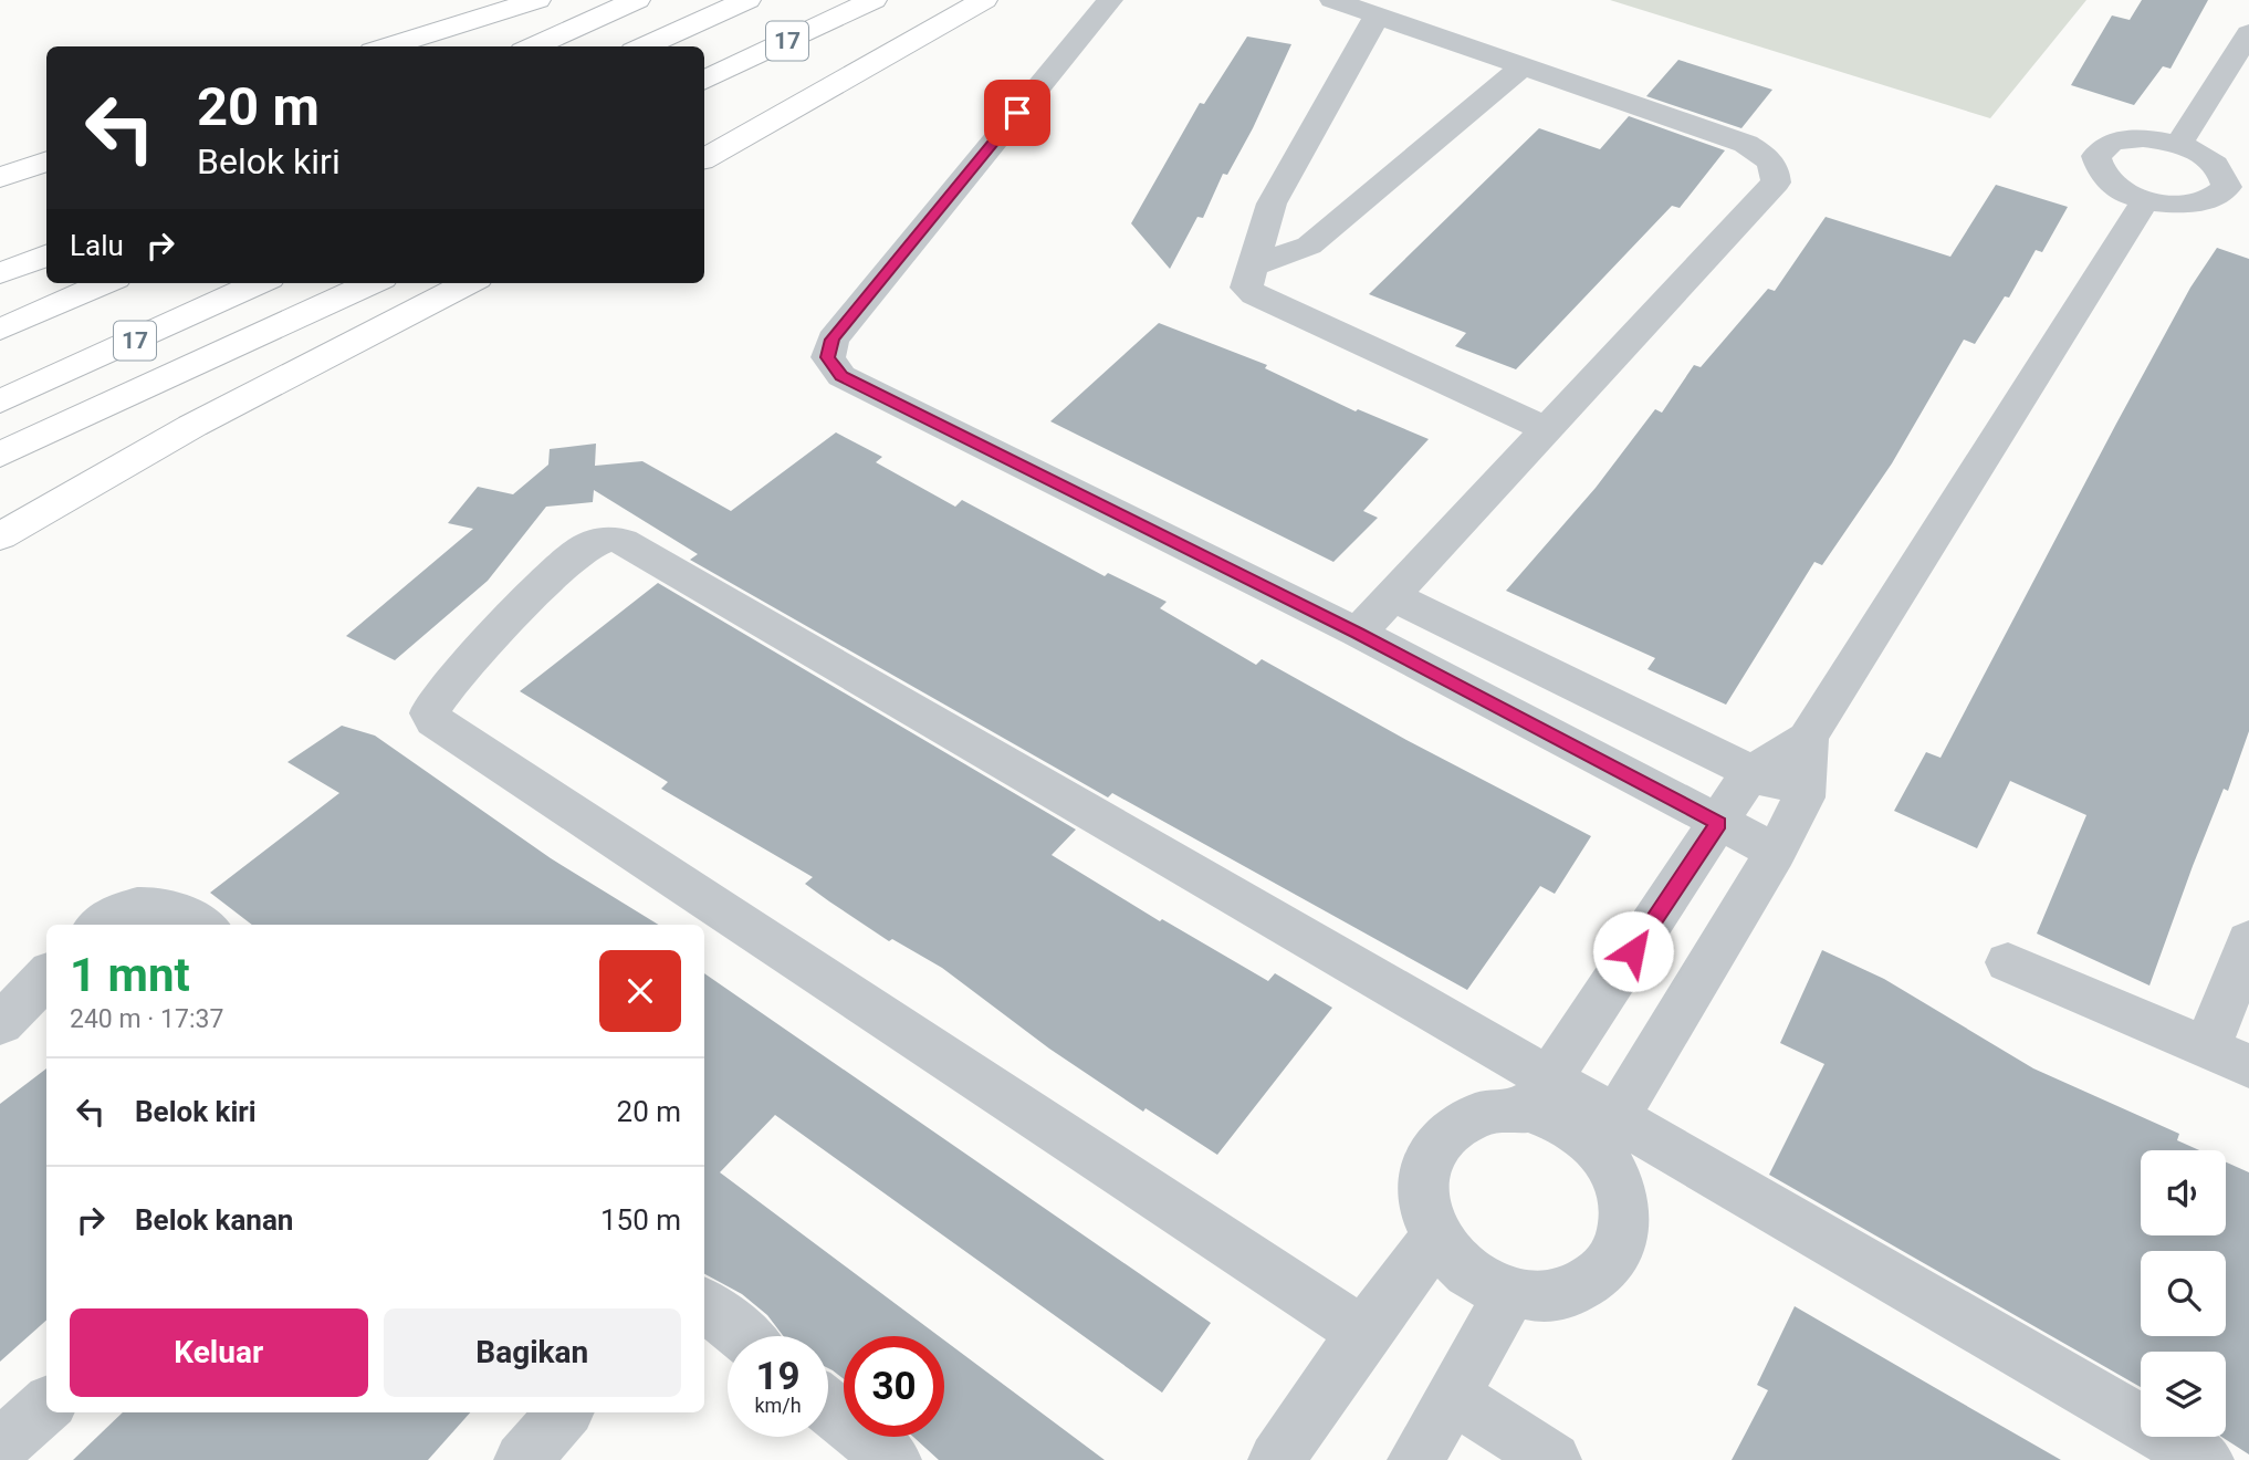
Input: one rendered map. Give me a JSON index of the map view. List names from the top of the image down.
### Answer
{
  "streets": {
    "highway": ["17"]
  },
  "page": {
    "turn": ["20 m", "Belok kiri"],
    "then": "Lalu",
    "heading": ["1 mnt", "240 m · 17:37"],
    "list": [
      {
        "name": "Belok kiri",
        "value": "20 m"
      },
      {
        "name": "Belok kanan",
        "value": "150 m"
      }
    ],
    "buttons": ["Keluar", "Bagikan"],
    "speed": "19 km/h",
    "limit": "30"
  }
}
